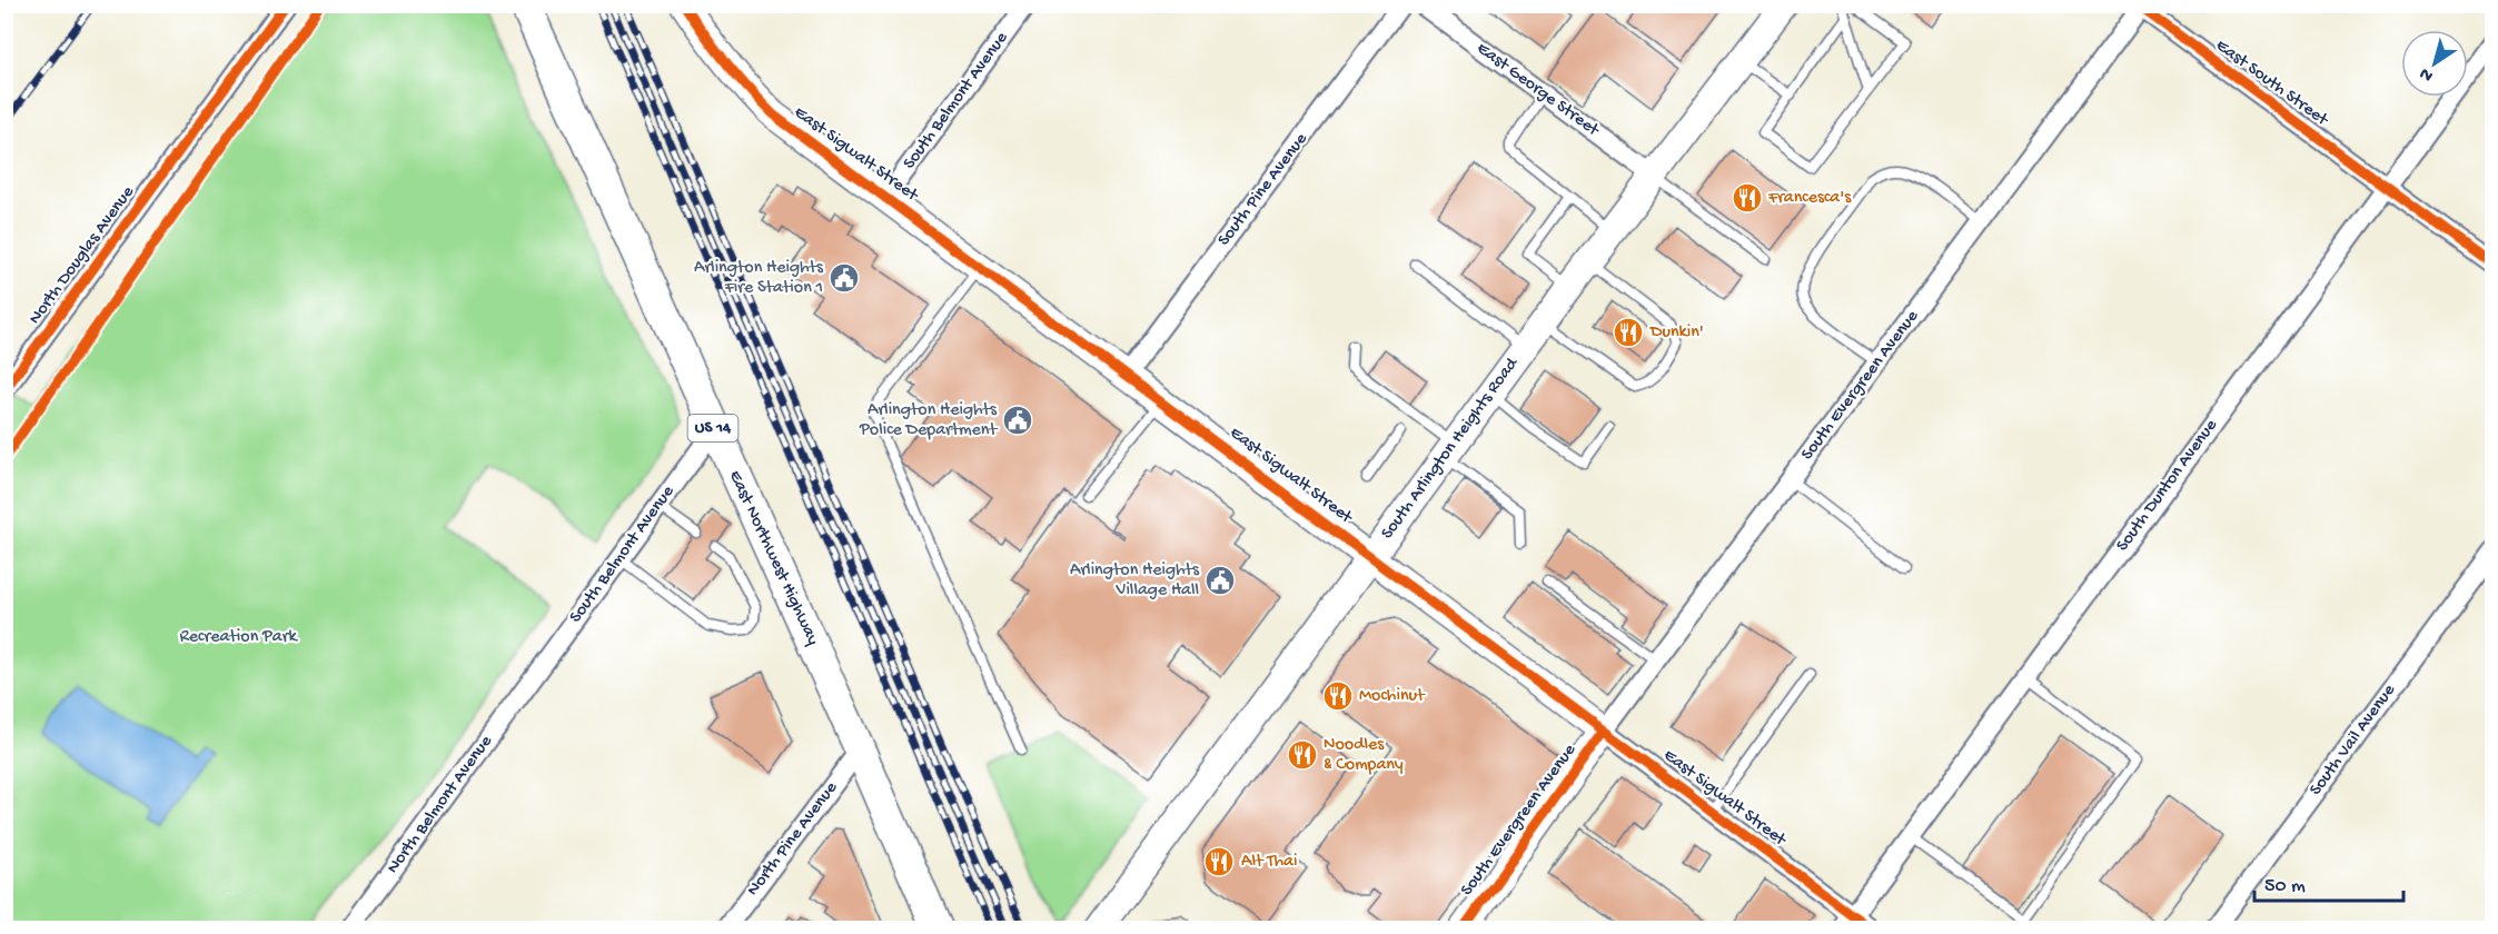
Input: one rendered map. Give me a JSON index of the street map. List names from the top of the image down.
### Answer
{
  "streets": {
    "main road": ["US 14", "East Northwest Highway"],
    "street": [
      "East South Street",
      "East George Street",
      "South Belmont Avenue",
      "East Sigwalt Street",
      "South Pine Avenue",
      "North Douglas Avenue",
      "South Evergreen Avenue",
      "South Arlington Heights Road",
      "South Dunton Avenue",
      "South Vail Avenue",
      "North Belmont Avenue",
      "North Pine Avenue"
    ]
  },
  "crossings": [
    ["East South Street", "South Evergreen Avenue"],
    ["East South Street", "South Dunton Avenue"],
    ["East George Street", "South Arlington Heights Road"],
    ["South Belmont Avenue", "East Sigwalt Street"],
    ["South Belmont Avenue", "East Northwest Highway"],
    ["South Belmont Avenue", "North Belmont Avenue"],
    ["East Sigwalt Street", "South Pine Avenue"],
    ["East Sigwalt Street", "South Evergreen Avenue"],
    ["East Sigwalt Street", "South Arlington Heights Road"],
    ["East Sigwalt Street", "South Dunton Avenue"],
    ["East Northwest Highway", "North Pine Avenue"]
  ],
  "parks": ["Recreation Park"],
  "places": {
    "restaurant": [
      "Francesca's",
      "Dunkin'",
      "Mochinut",
      "Noodles & Company",
      "Alt Thai"
    ],
    "public building": ["Arlington Heights Fire Station 1", "Arlington Heights Police Department", "Arlington Heights Village Hall"]
  },
  "scale_bar": "50 m",
  "north": "bottom left"
}
